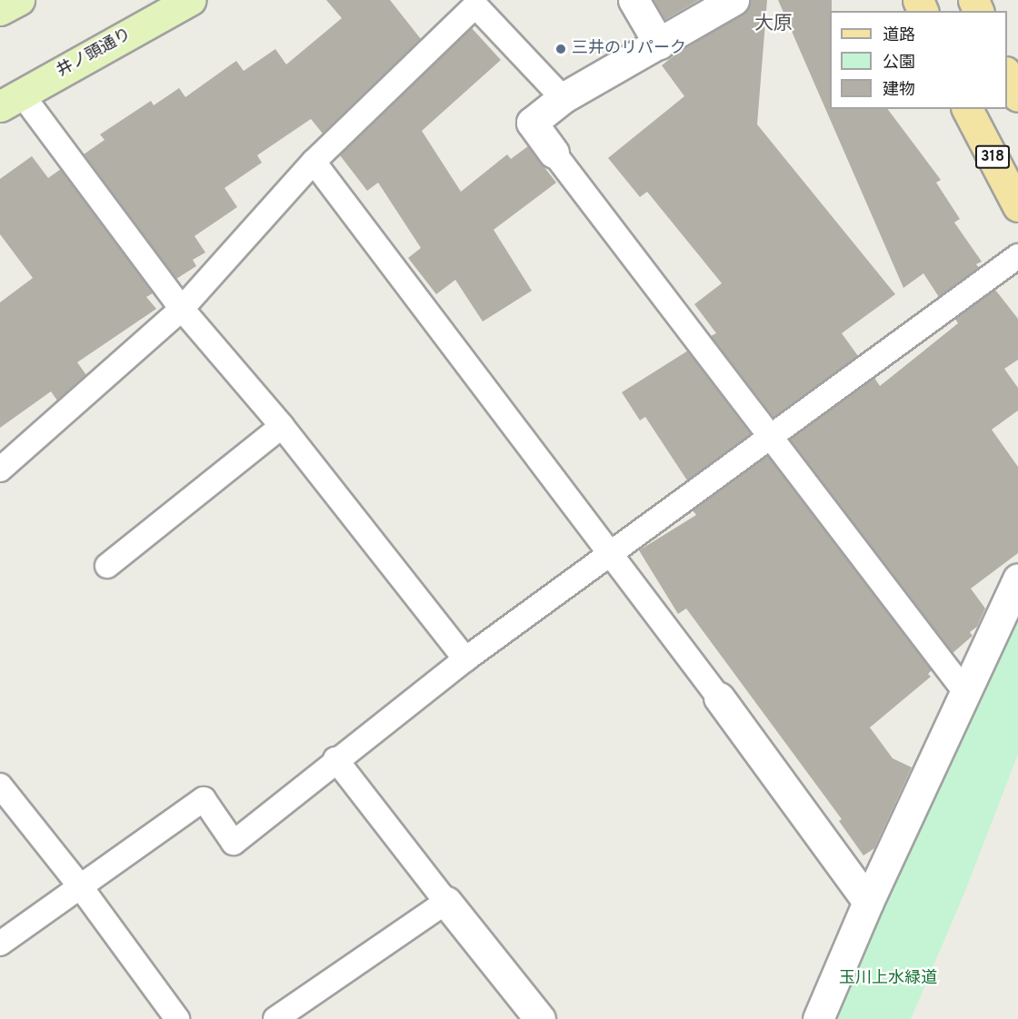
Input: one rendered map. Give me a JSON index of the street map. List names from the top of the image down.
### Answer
{
  "streets": {
    "main road": ["井ノ頭通り", "318"]
  },
  "districts": ["大原"],
  "parks": ["玉川上水緑道"],
  "places": ["三井のリパーク"],
  "legend": ["道路", "公園", "建物"]
}
